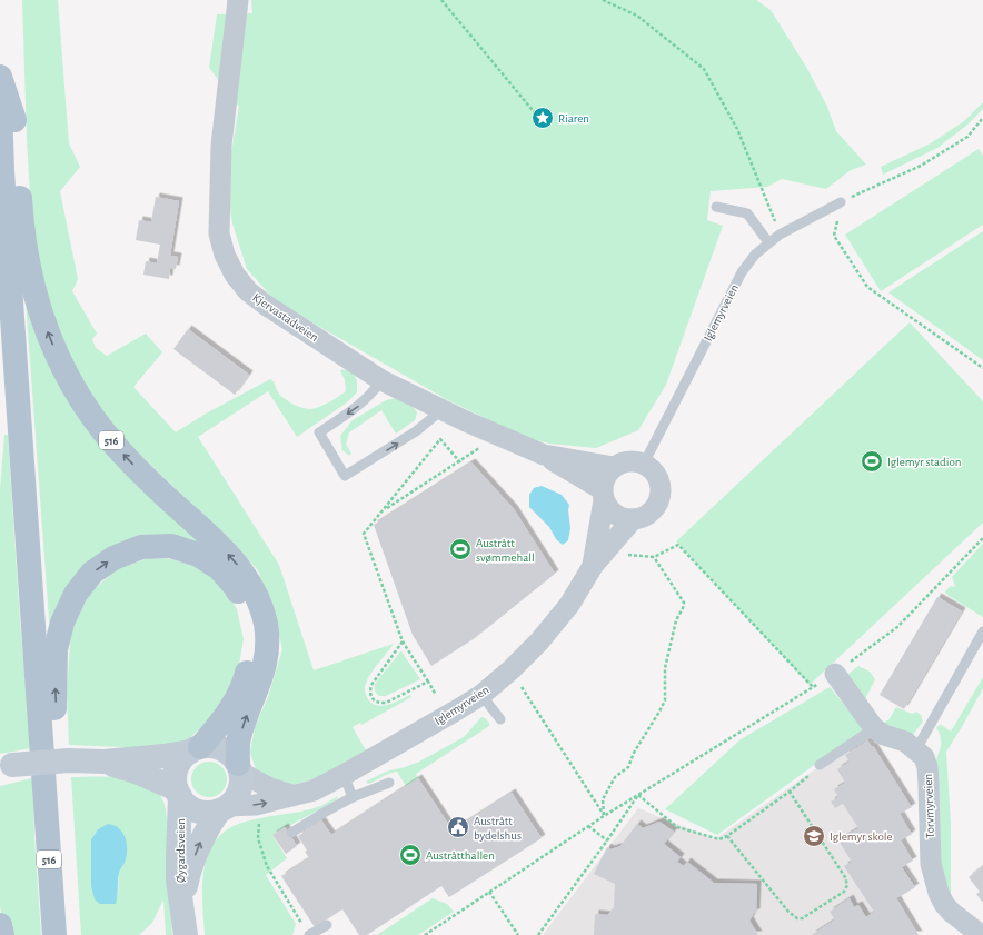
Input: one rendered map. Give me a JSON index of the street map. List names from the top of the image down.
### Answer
{
  "streets": {
    "main road": ["516", "Øygardsveien"],
    "street": ["Iglemyrveien", "Kjervastadveien", "Torvmyrveien"]
  },
  "crossings": [
    ["Iglemyrveien", "Kjervastadveien"],
    ["Iglemyrveien", "516"],
    ["Iglemyrveien", "Øygardsveien"],
    ["516", "Øygardsveien"]
  ],
  "places": {
    "place": ["Riaren"],
    "sports": ["Iglemyr stadion", "Austrått svømmehall", "Austråtthallen"],
    "public building": ["Austrått bydelshus"],
    "school or university": ["Iglemyr skole"]
  }
}
